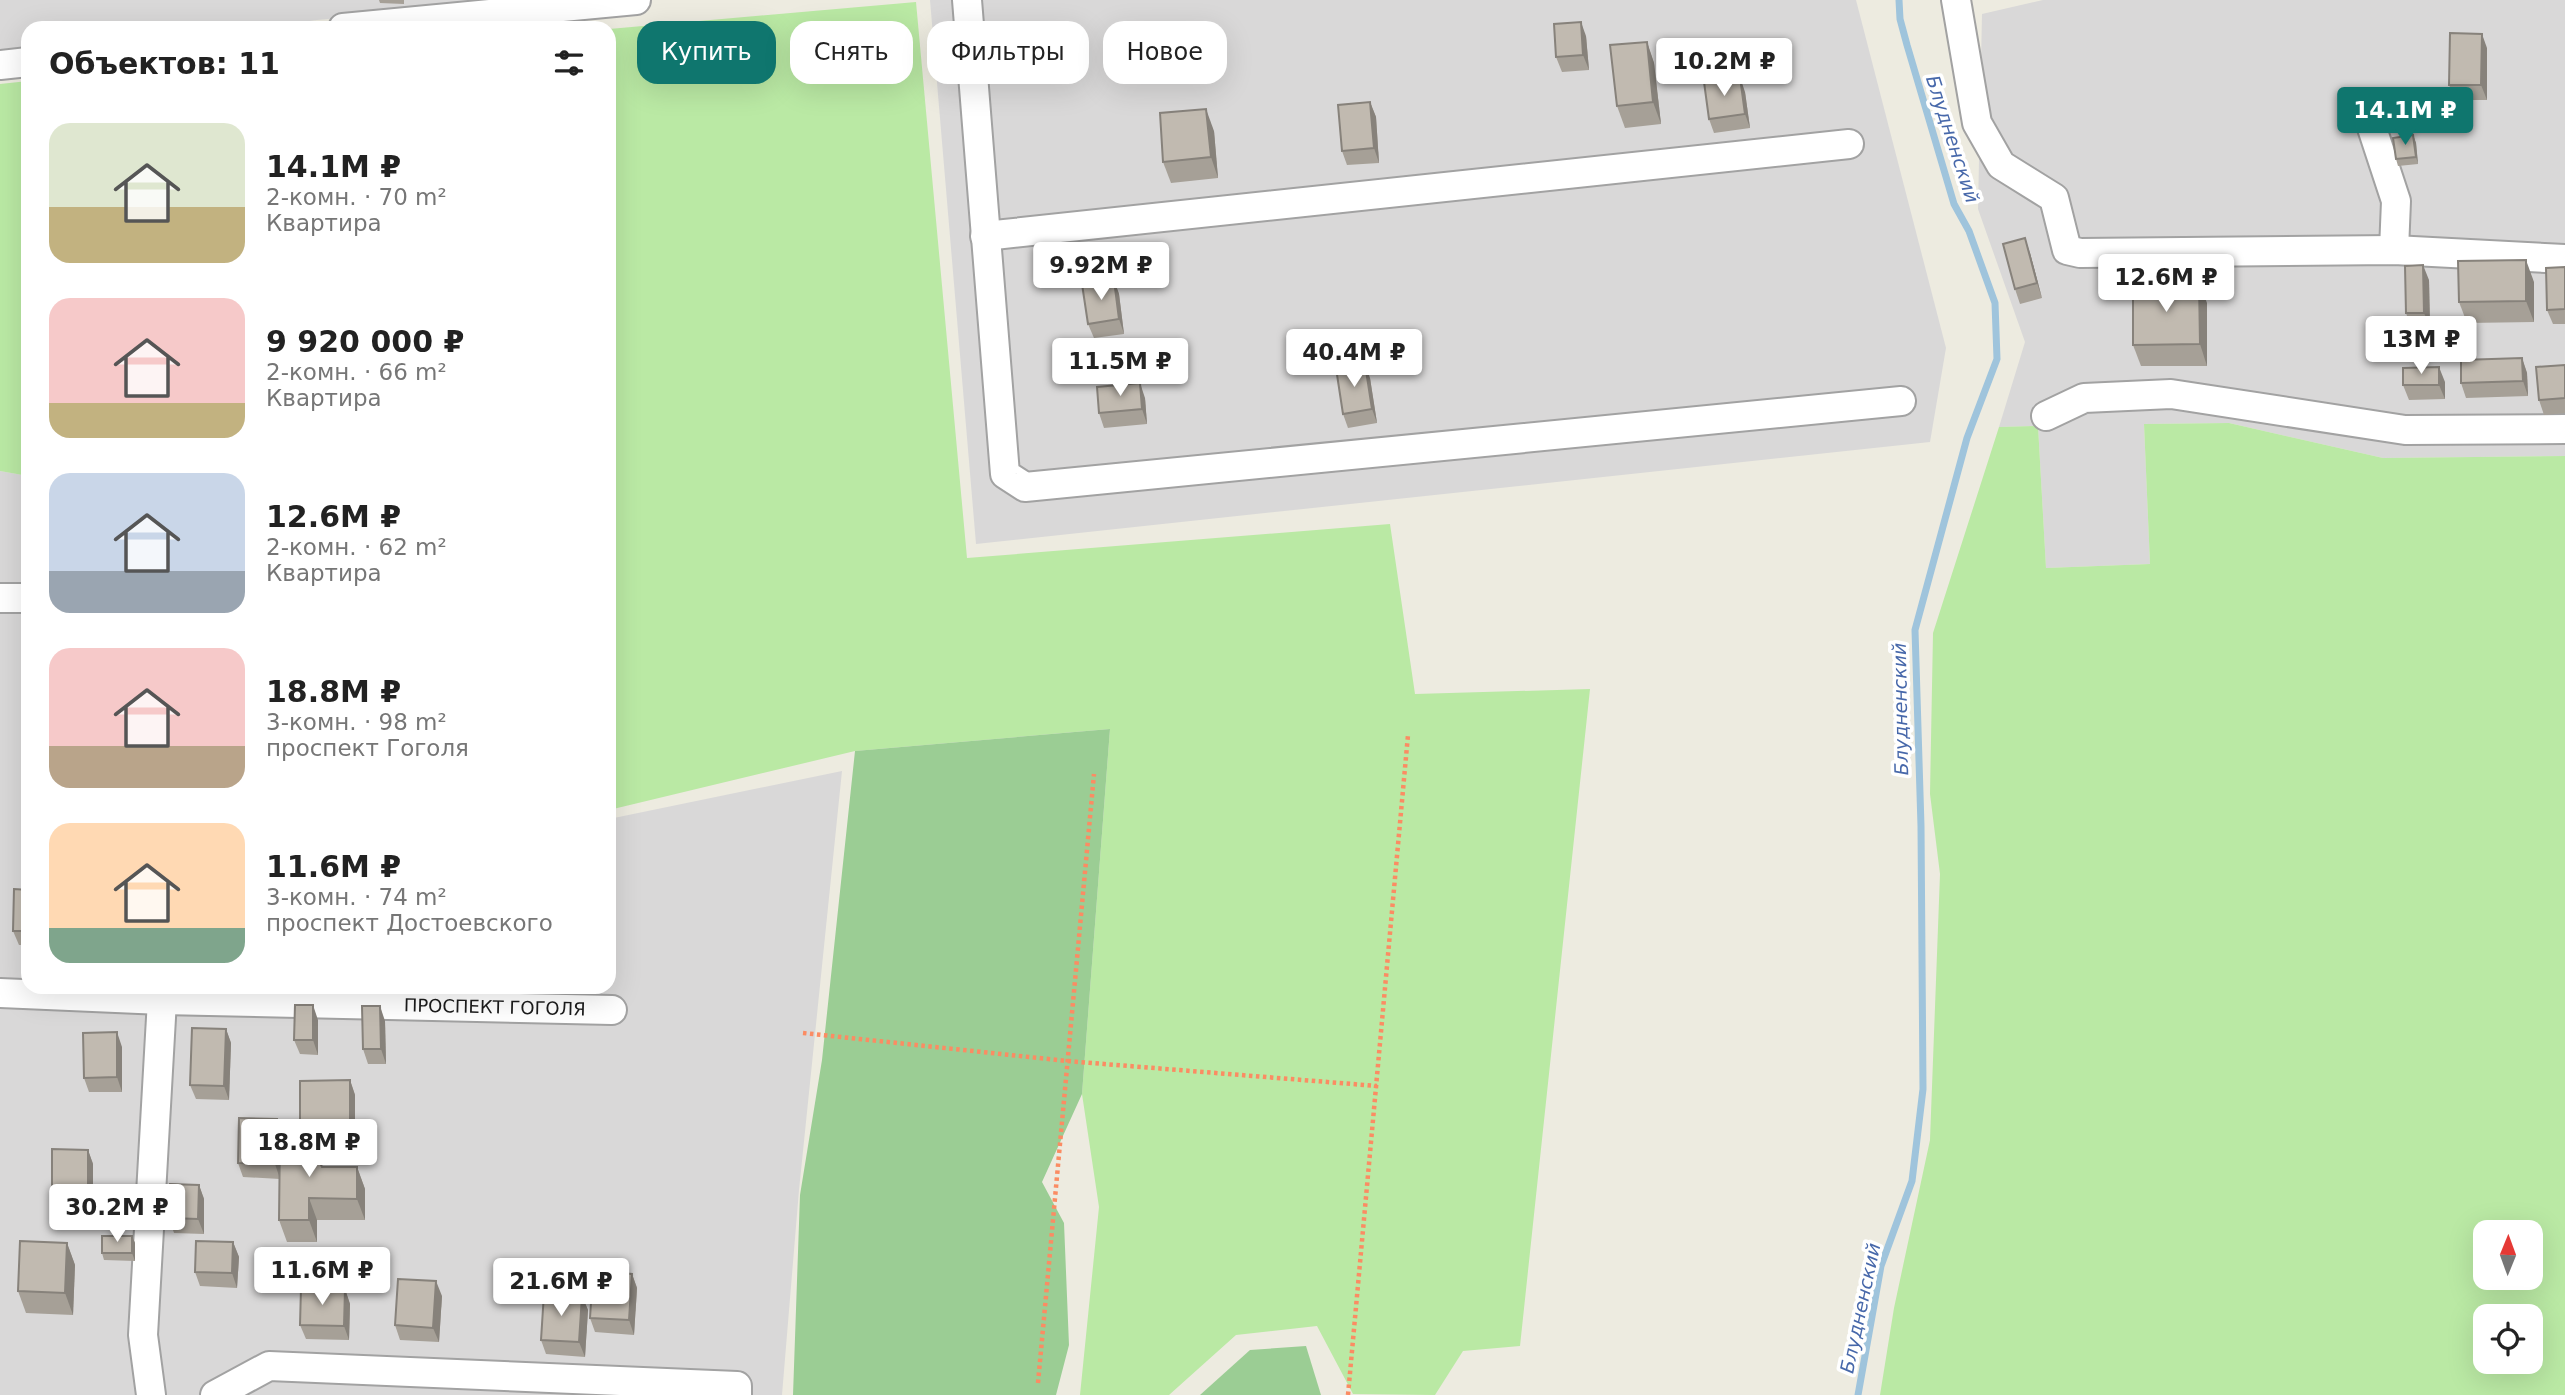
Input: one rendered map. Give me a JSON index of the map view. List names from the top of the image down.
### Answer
{
  "streets": {
    "street": ["ПРОСПЕКТ ГОГОЛЯ"]
  },
  "water": ["Блудненский"],
  "north": "top",
  "page": {
    "chip": [
      "Купить",
      "Снять",
      "Фильтры",
      "Новое"
    ],
    "heading": "Объектов: 11",
    "price": [
      "10.2M ₽",
      "14.1M ₽",
      "9.92M ₽",
      "12.6M ₽",
      "13M ₽",
      "40.4M ₽",
      "11.5M ₽",
      "18.8M ₽",
      "30.2M ₽",
      "11.6M ₽",
      "21.6M ₽"
    ],
    "list": [
      {
        "name": "14.1M ₽",
        "note": "2-комн. · 70 m² · Квартира"
      },
      {
        "name": "9 920 000 ₽",
        "note": "2-комн. · 66 m² · Квартира"
      },
      {
        "name": "12.6M ₽",
        "note": "2-комн. · 62 m² · Квартира"
      },
      {
        "name": "18.8M ₽",
        "note": "3-комн. · 98 m² · проспект Гоголя"
      },
      {
        "name": "11.6M ₽",
        "note": "3-комн. · 74 m² · проспект Достоевского"
      }
    ]
  }
}
